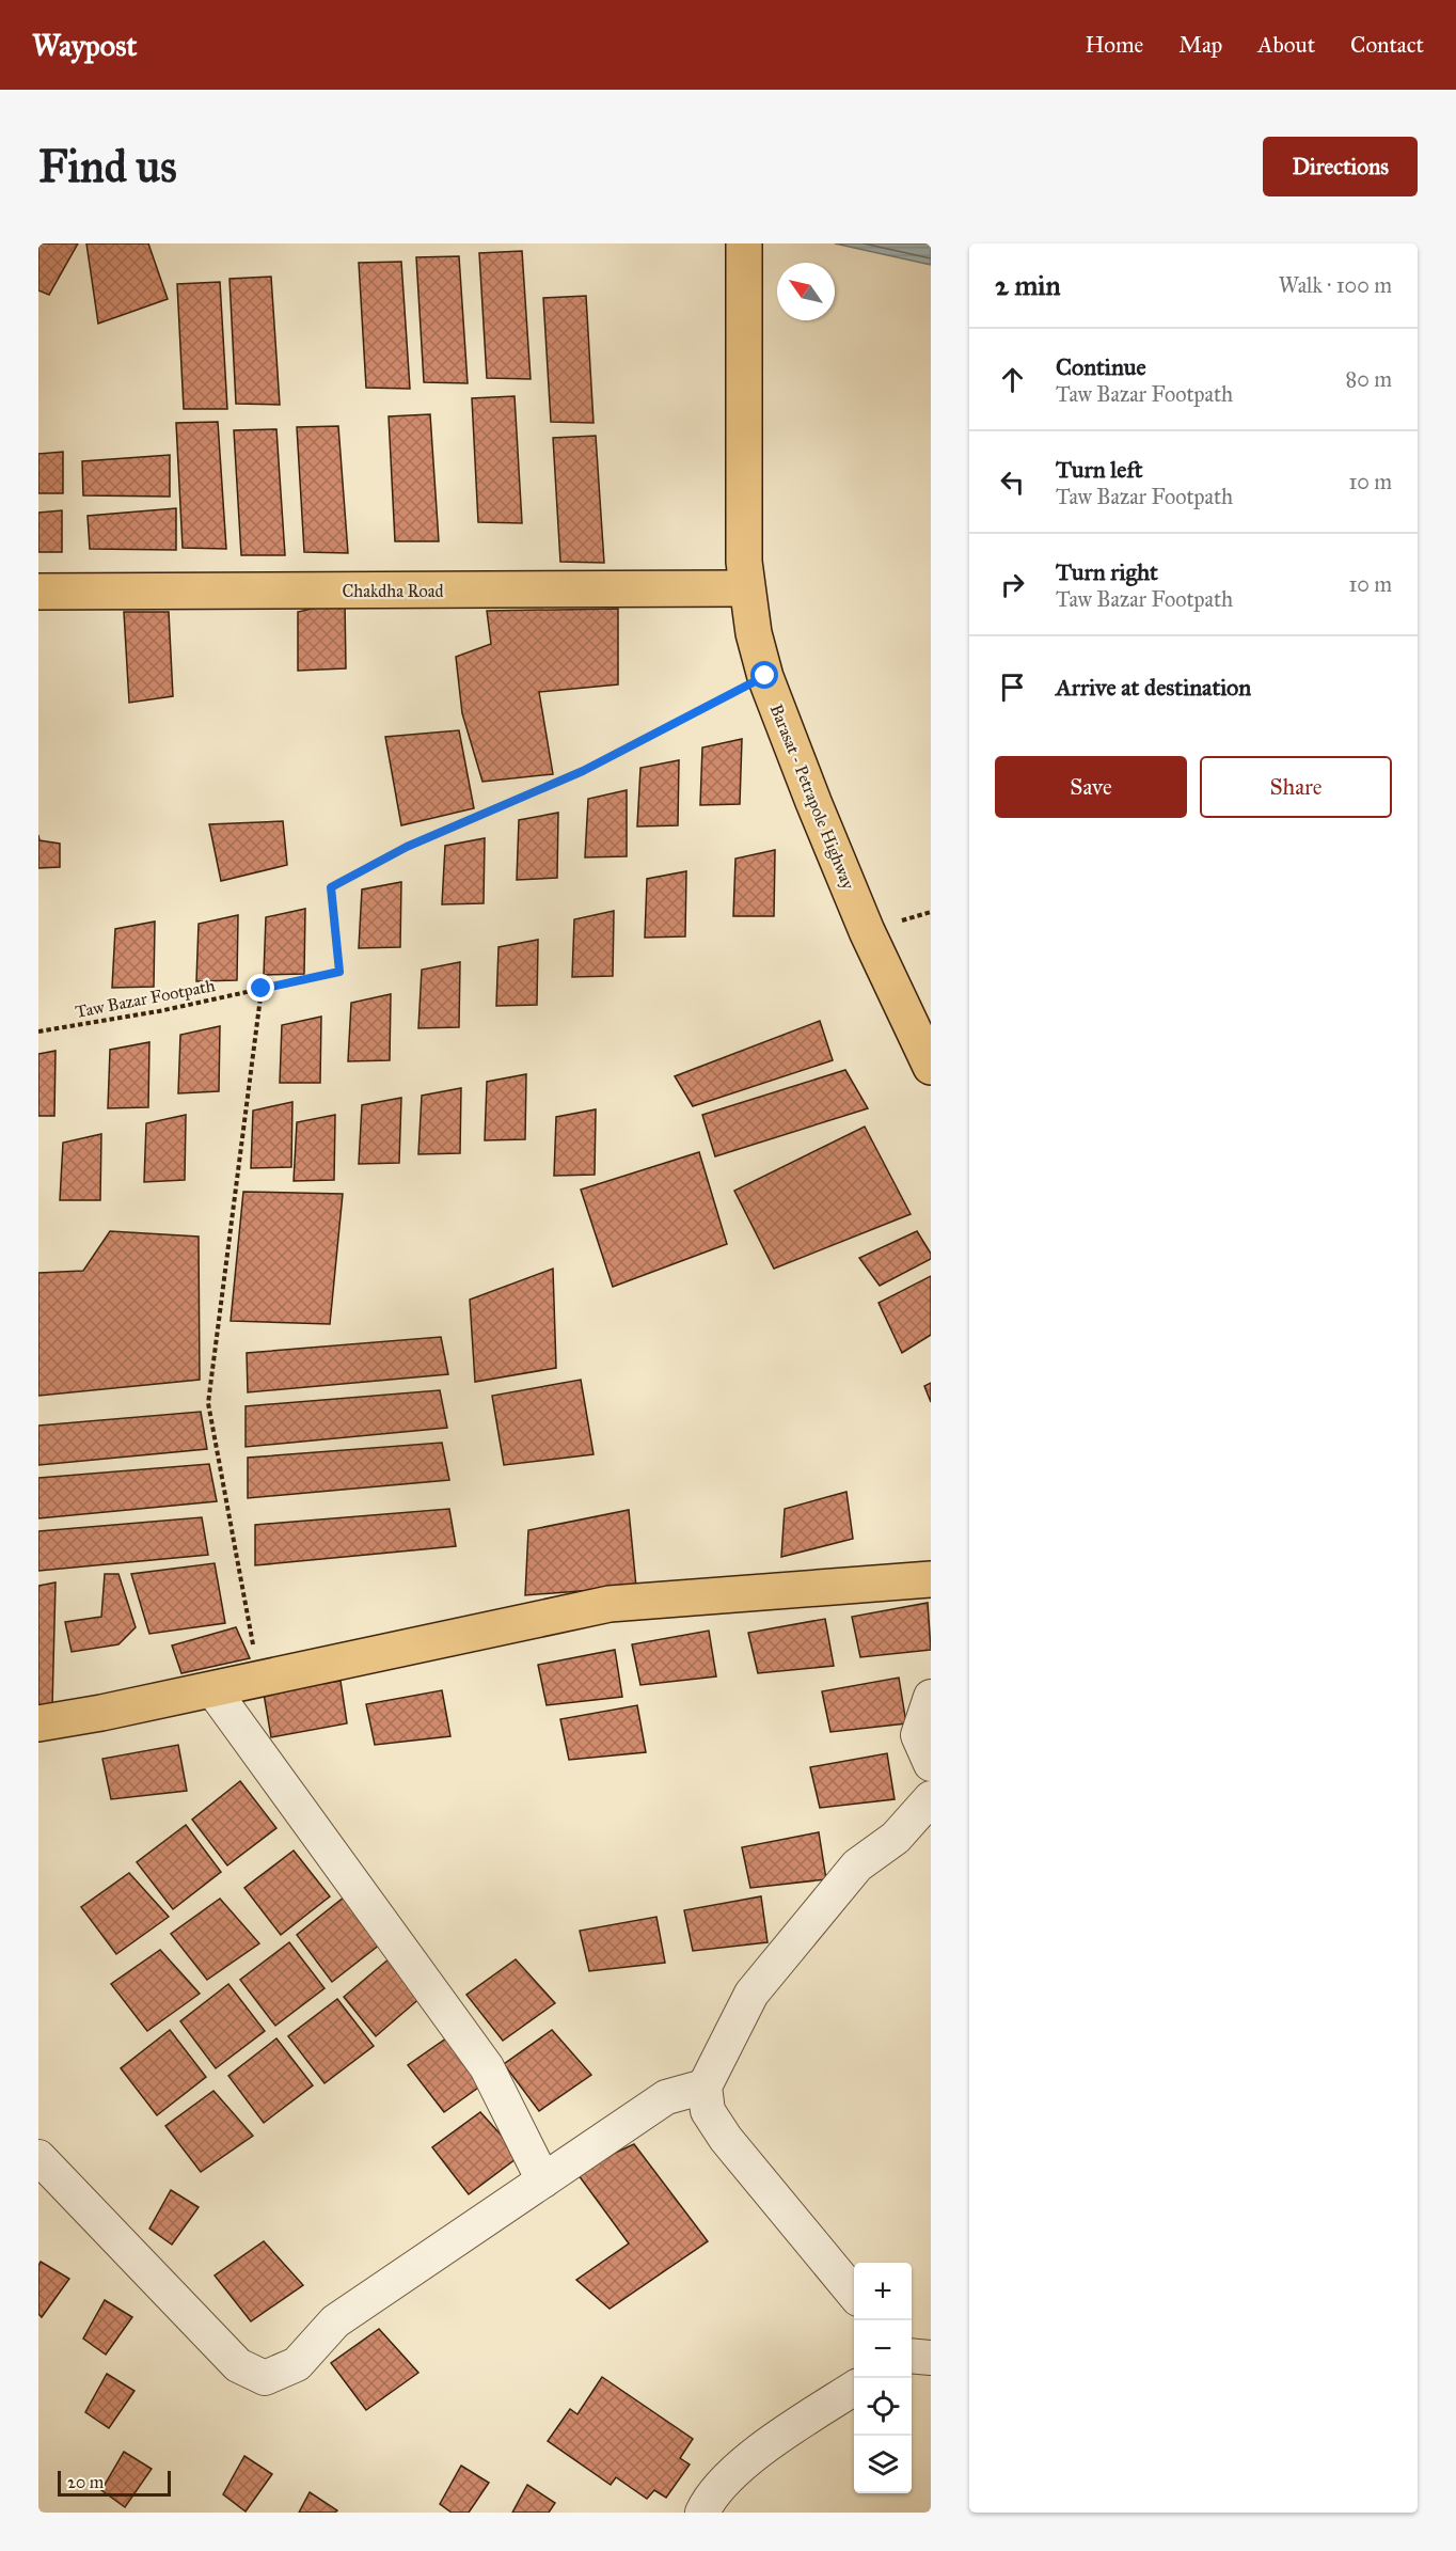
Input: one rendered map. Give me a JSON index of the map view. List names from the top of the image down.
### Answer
{
  "streets": {
    "main road": ["Chakdha Road", "Barasat - Petrapole Highway"],
    "path": ["Taw Bazar Footpath"]
  },
  "crossings": [
    ["Chakdha Road", "Barasat - Petrapole Highway"],
    ["Barasat - Petrapole Highway", "Taw Bazar Footpath"]
  ],
  "scale_bar": "20 m",
  "north": "top left",
  "page": {
    "header": "Waypost",
    "nav": [
      "Home",
      "Map",
      "About",
      "Contact"
    ],
    "buttons": [
      "Directions",
      ["Save", "Share"]
    ],
    "title": "Find us",
    "heading": ["2 min", "Walk · 100 m"],
    "list": [
      ["Continue", "Taw Bazar Footpath", "80 m"],
      ["Turn left", "Taw Bazar Footpath", "10 m"],
      ["Turn right", "Taw Bazar Footpath", "10 m"],
      "Arrive at destination"
    ],
    "map_buttons": ["+", "−"],
    "scale": "20 m"
  }
}
